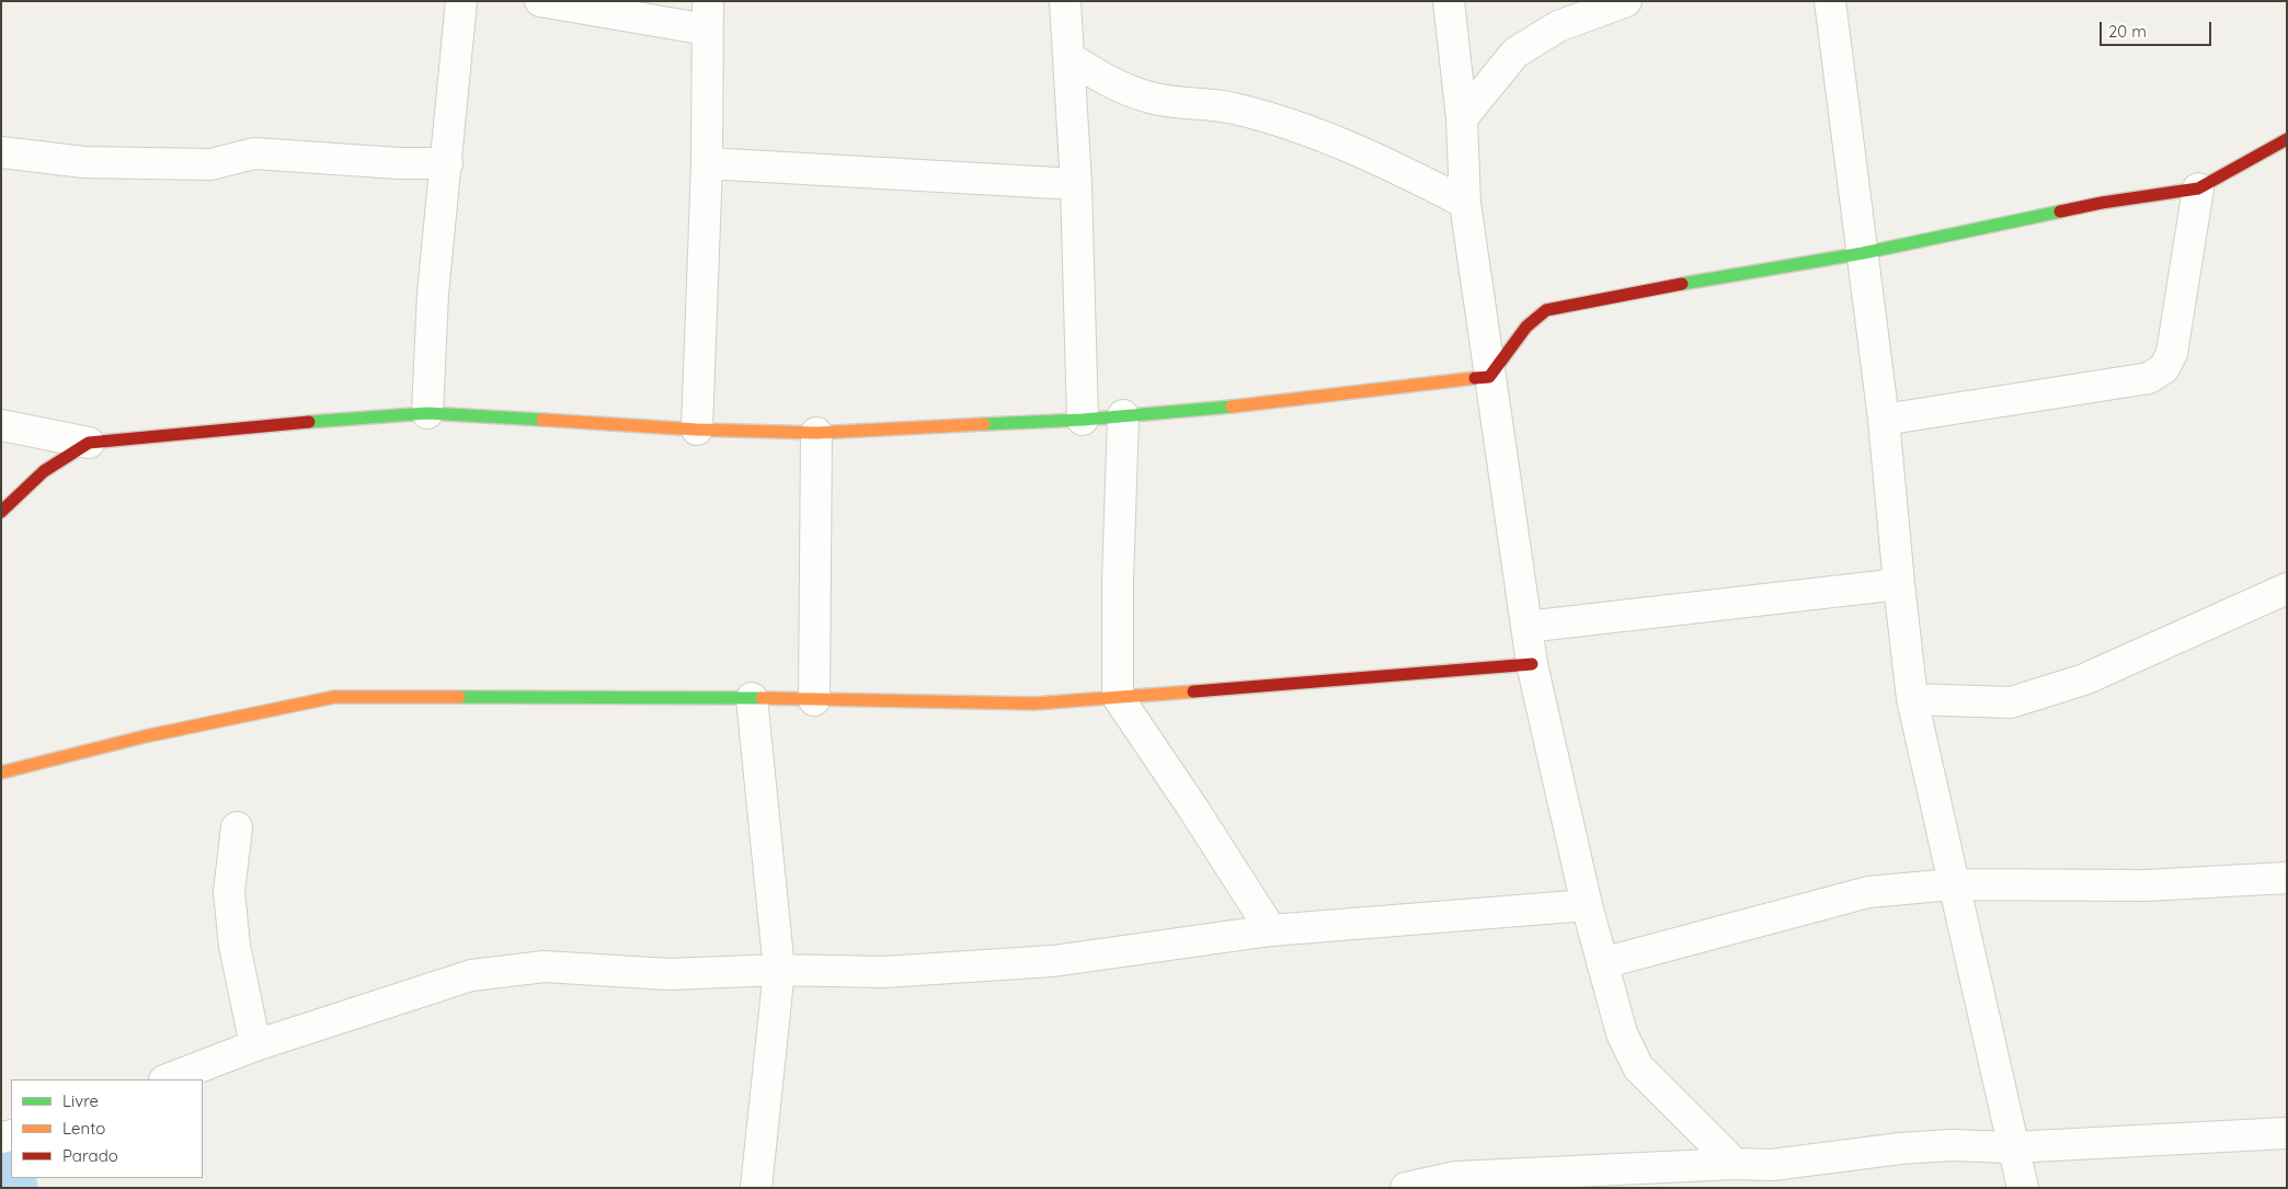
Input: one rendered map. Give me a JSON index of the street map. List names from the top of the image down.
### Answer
{
  "legend": ["Livre", "Lento", "Parado"],
  "scale_bar": "20 m"
}
